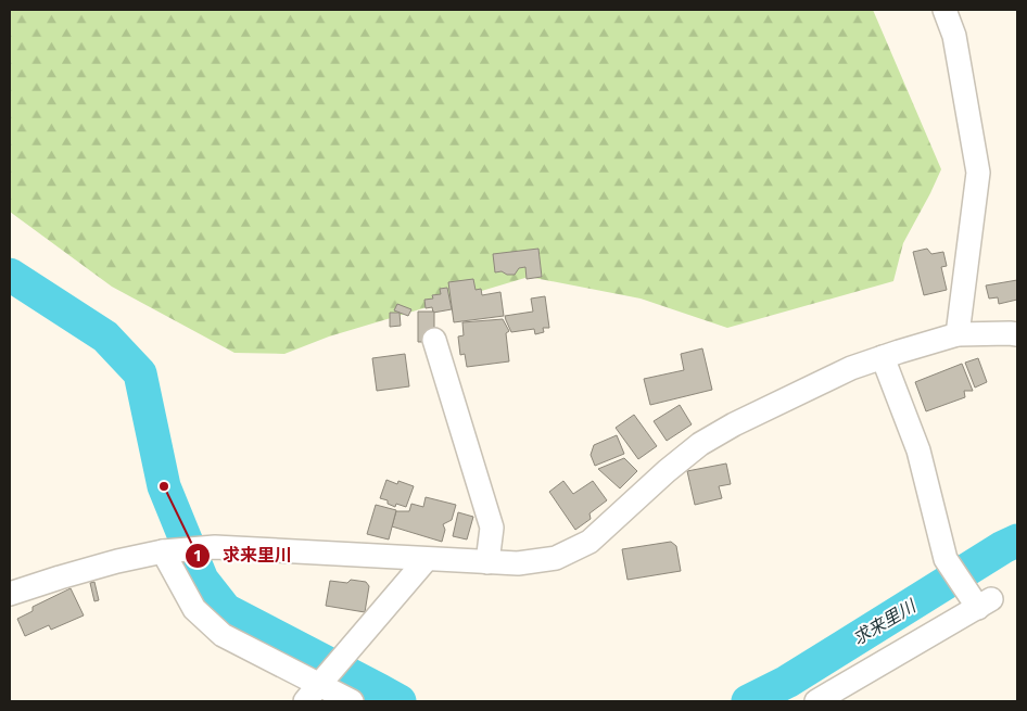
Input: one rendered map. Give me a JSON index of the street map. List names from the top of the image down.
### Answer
{
  "water": ["求来里川"],
  "places": ["求来里川"]
}
